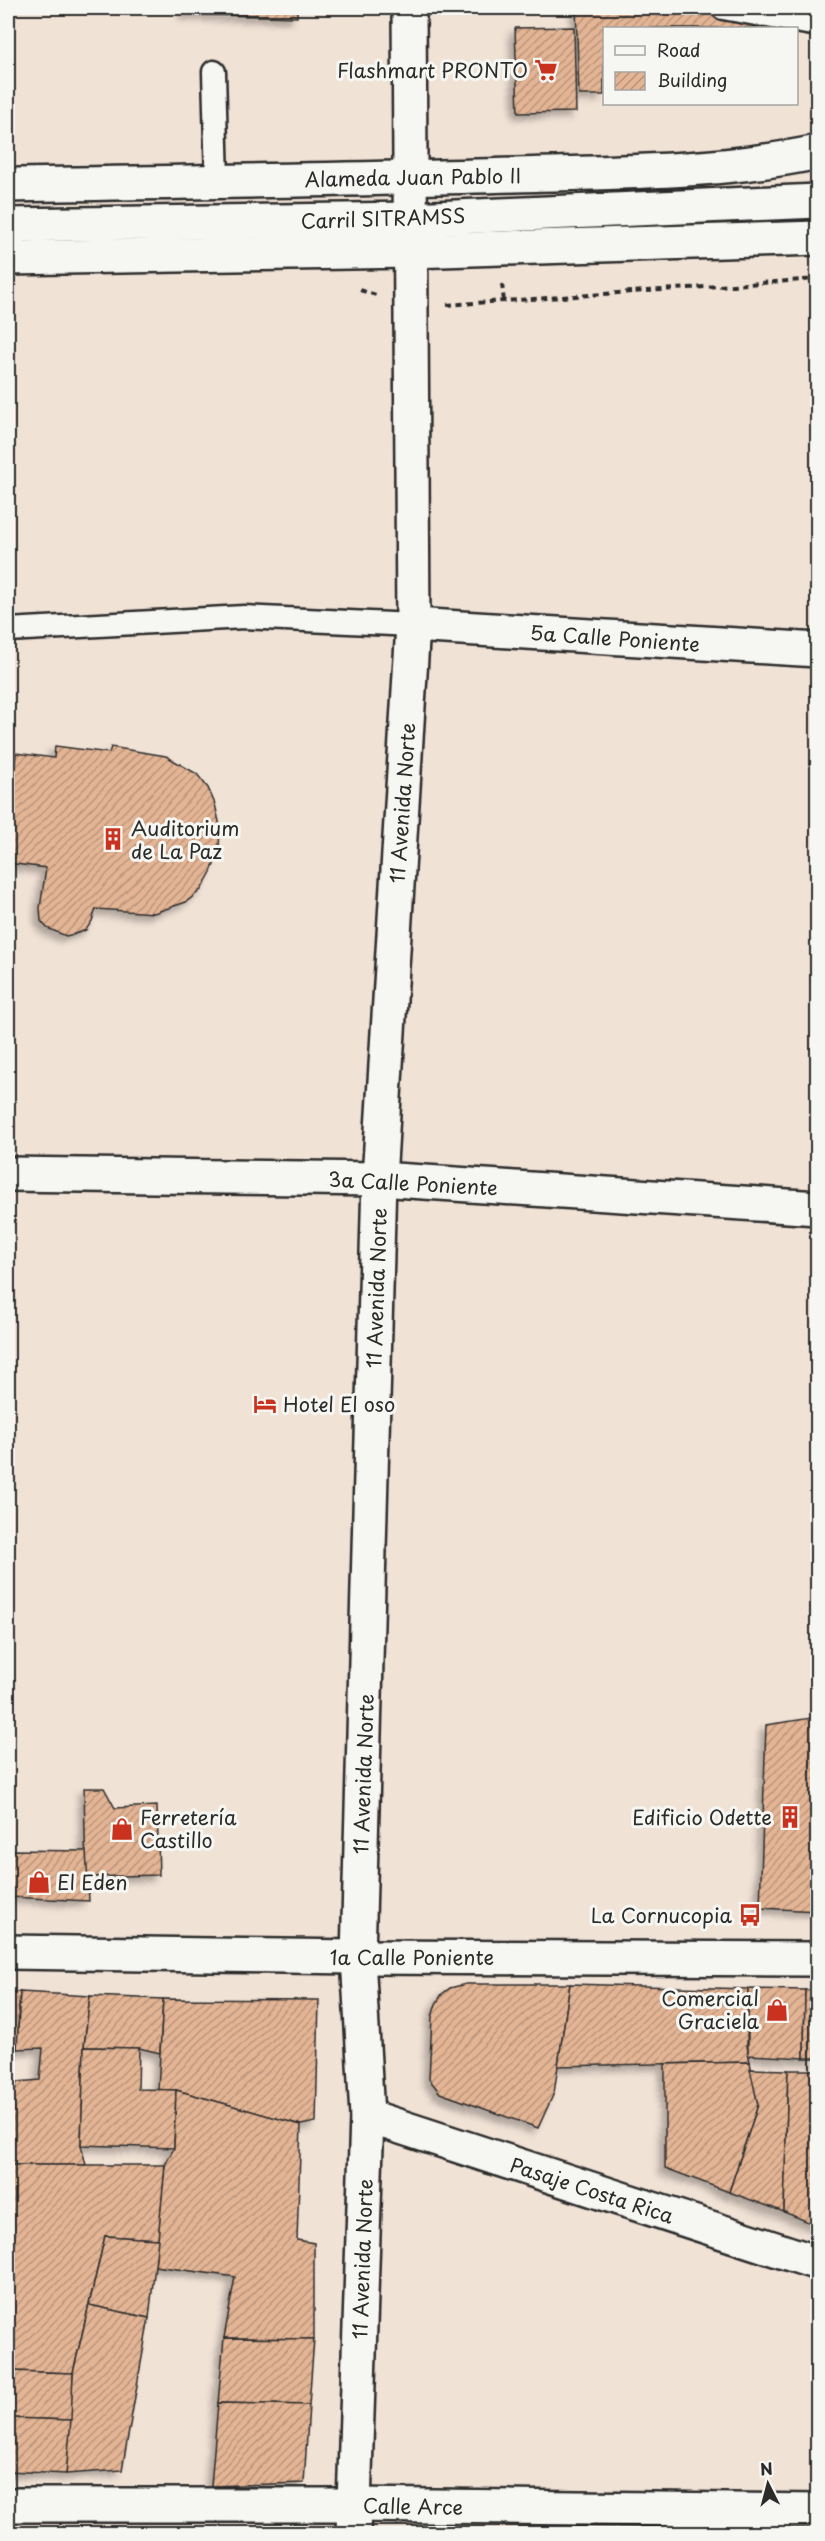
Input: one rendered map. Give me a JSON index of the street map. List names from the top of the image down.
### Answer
{
  "streets": {
    "main road": [
      "Alameda Juan Pablo II",
      "Carril SITRAMSS",
      "5a Calle Poniente",
      "11 Avenida Norte",
      "3a Calle Poniente",
      "1a Calle Poniente",
      "Pasaje Costa Rica",
      "Calle Arce"
    ]
  },
  "crossings": [
    ["Alameda Juan Pablo II", "11 Avenida Norte"],
    ["Carril SITRAMSS", "11 Avenida Norte"],
    ["5a Calle Poniente", "11 Avenida Norte"],
    ["11 Avenida Norte", "3a Calle Poniente"],
    ["11 Avenida Norte", "1a Calle Poniente"],
    ["11 Avenida Norte", "Pasaje Costa Rica"],
    ["11 Avenida Norte", "Calle Arce"]
  ],
  "places": {
    "supermarket": ["Flashmart PRONTO"],
    "building": ["Auditorium de La Paz", "Edificio Odette"],
    "hotel": ["Hotel El oso"],
    "shop": ["Ferretería Castillo", "El Eden", "Comercial Graciela"],
    "bus stop": ["La Cornucopia"]
  },
  "legend": ["Road", "Building"],
  "north": "top"
}
